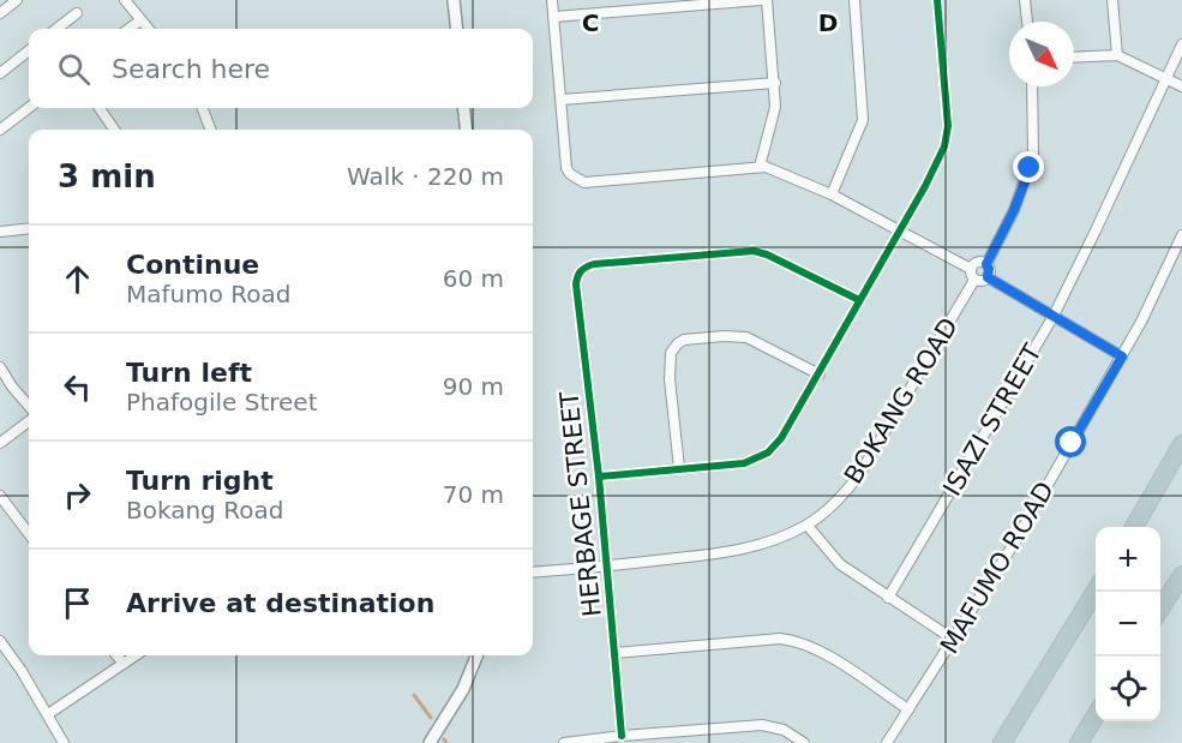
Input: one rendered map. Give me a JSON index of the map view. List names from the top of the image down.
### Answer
{
  "streets": {
    "street": [
      "BOKANG ROAD",
      "ISAZI STREET",
      "HERBAGE STREET",
      "MAFUMO ROAD"
    ]
  },
  "crossings": [
    ["BOKANG ROAD", "HERBAGE STREET"]
  ],
  "north": "bottom right",
  "page": {
    "search": "Search here",
    "heading": ["3 min", "Walk · 220 m"],
    "list": [
      ["Continue", "Mafumo Road", "60 m"],
      ["Turn left", "Phafogile Street", "90 m"],
      ["Turn right", "Bokang Road", "70 m"],
      "Arrive at destination"
    ],
    "map_buttons": ["+", "−"]
  },
  "grid": {
    "columns": ["C", "D"]
  }
}
